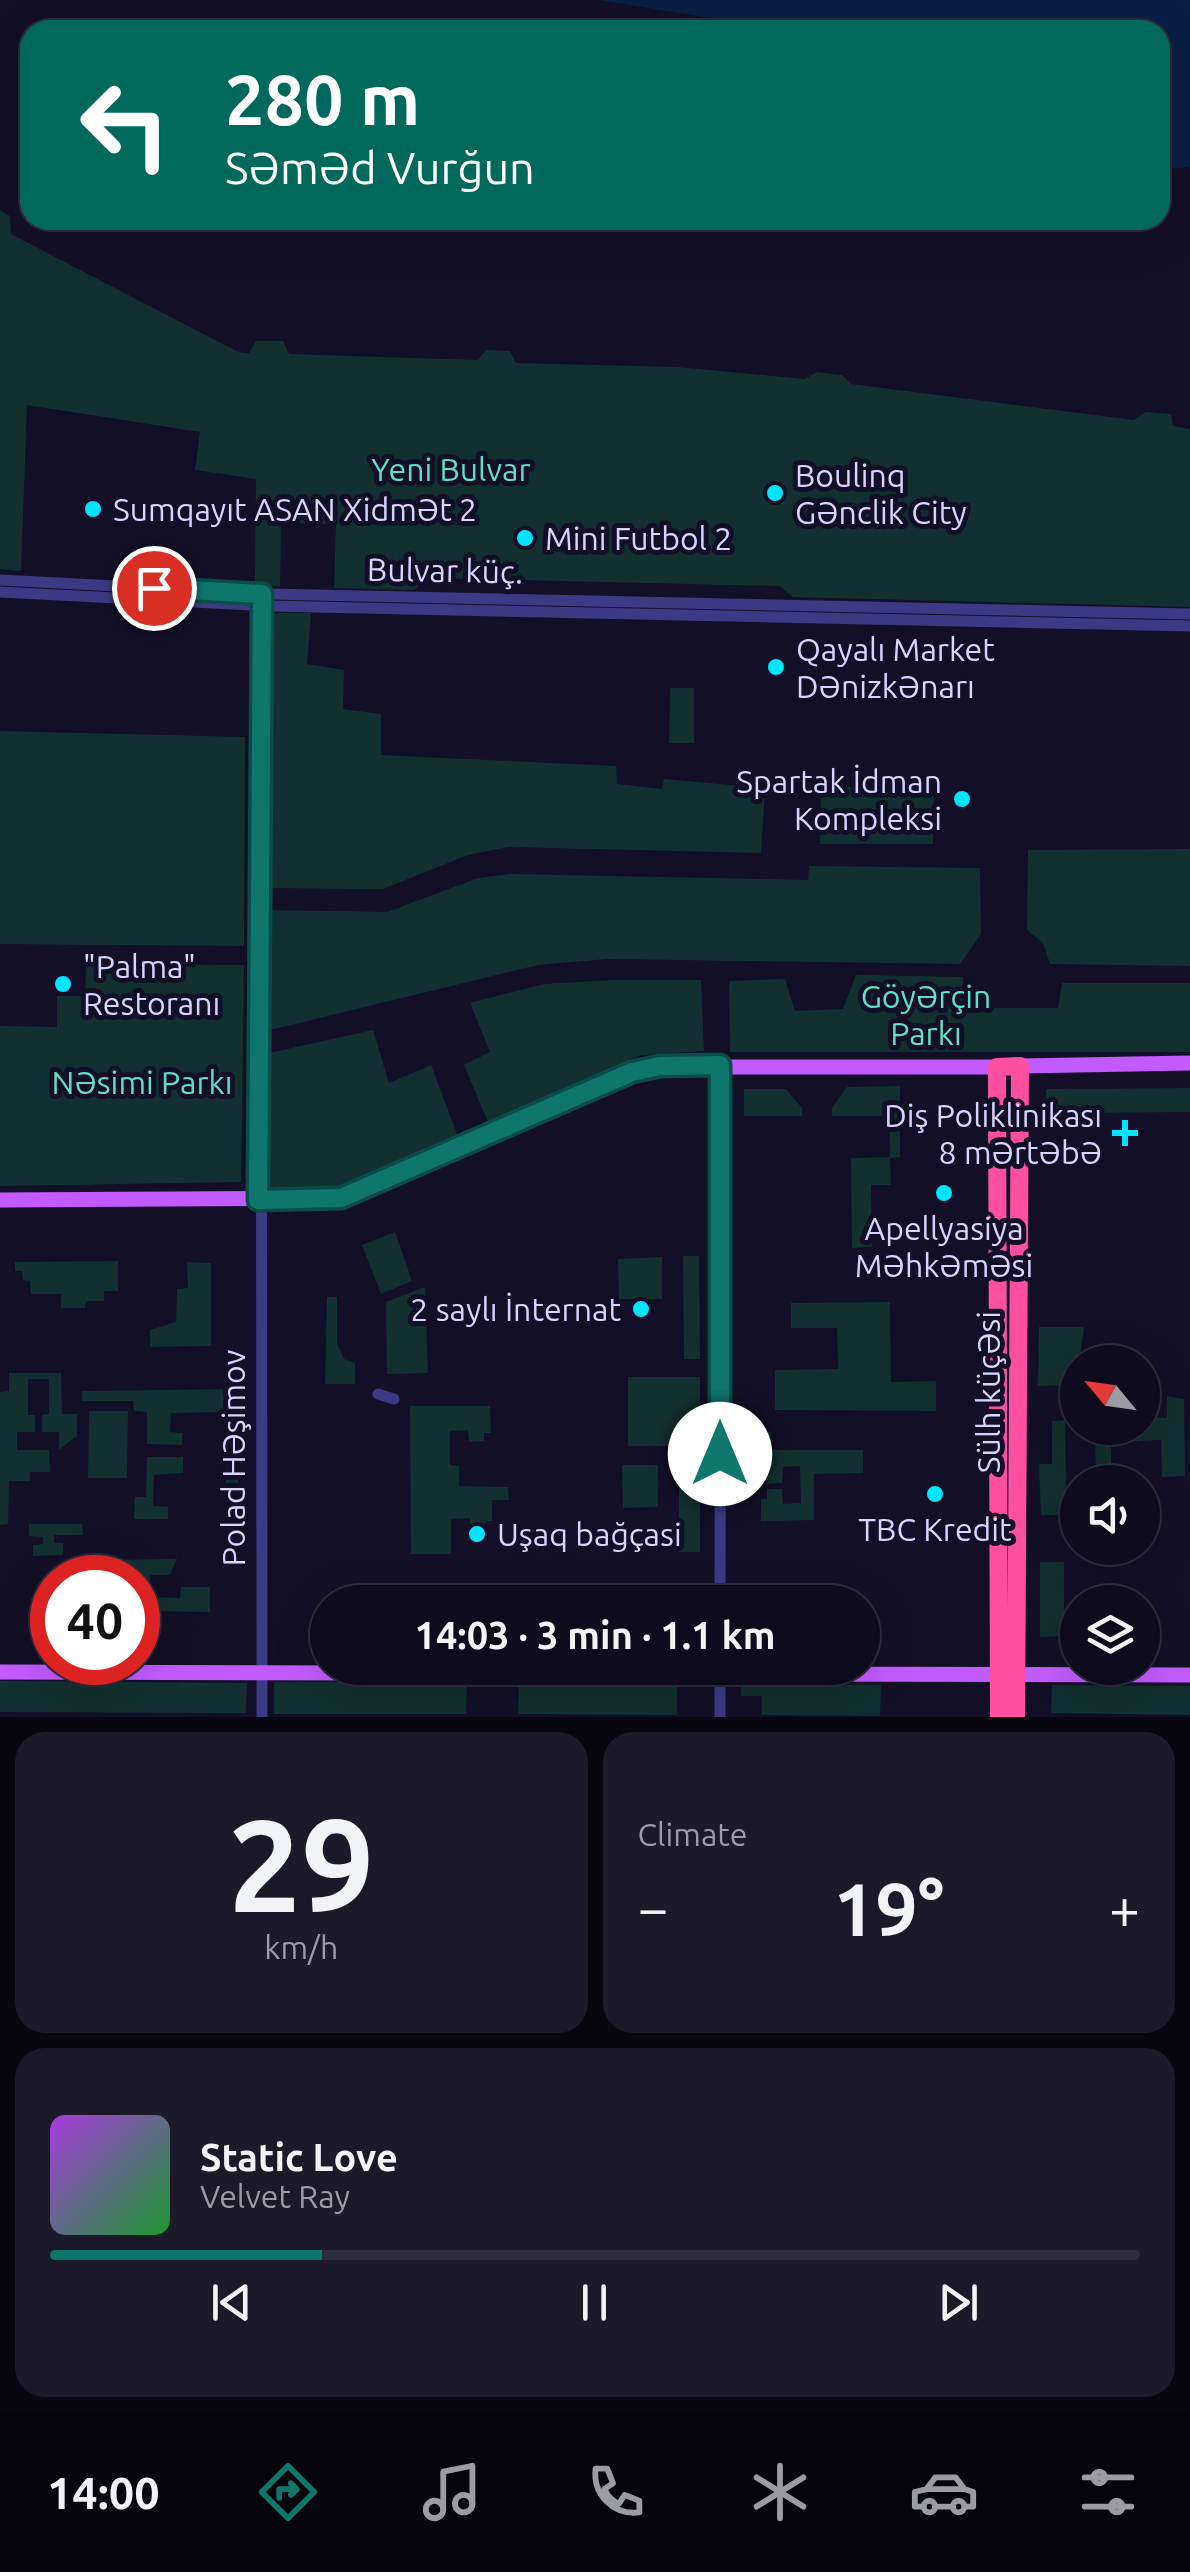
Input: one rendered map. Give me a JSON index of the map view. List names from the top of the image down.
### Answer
{
  "streets": {
    "highway": ["Sülh küçəsi"],
    "street": ["Bulvar küç.", "Polad Həşimov"]
  },
  "crossings": [
    ["Bulvar küç.", "Polad Həşimov"]
  ],
  "parks": ["Yeni Bulvar", "Göyərçin Parkı", "Nəsimi Parkı"],
  "places": {
    "other": [
      "Boulinq Gənclik City",
      "Sumqayıt ASAN Xidmət 2",
      "Mini Futbol 2",
      "Qayalı Market Dənizkənarı",
      "Spartak İdman Kompleksi",
      "\"Palma\" Restoranı",
      "Apellyasiya Məhkəməsi",
      "2 saylı İnternat",
      "TBC Kredit",
      "Uşaq bağçasi"
    ],
    "health": ["Diş Poliklinikası 8 mərtəbə"]
  },
  "north": "top left",
  "page": {
    "turn": ["280 m", "Səməd Vurğun"],
    "limit": "40",
    "trip": "14:03 · 3 min · 1.1 km",
    "tile": [
      ["29", "km/h"],
      "Climate"
    ],
    "heat": ["−", "19°", "+"],
    "song": ["Static Love", "Velvet Ray"],
    "tabs": "14:00"
  }
}
